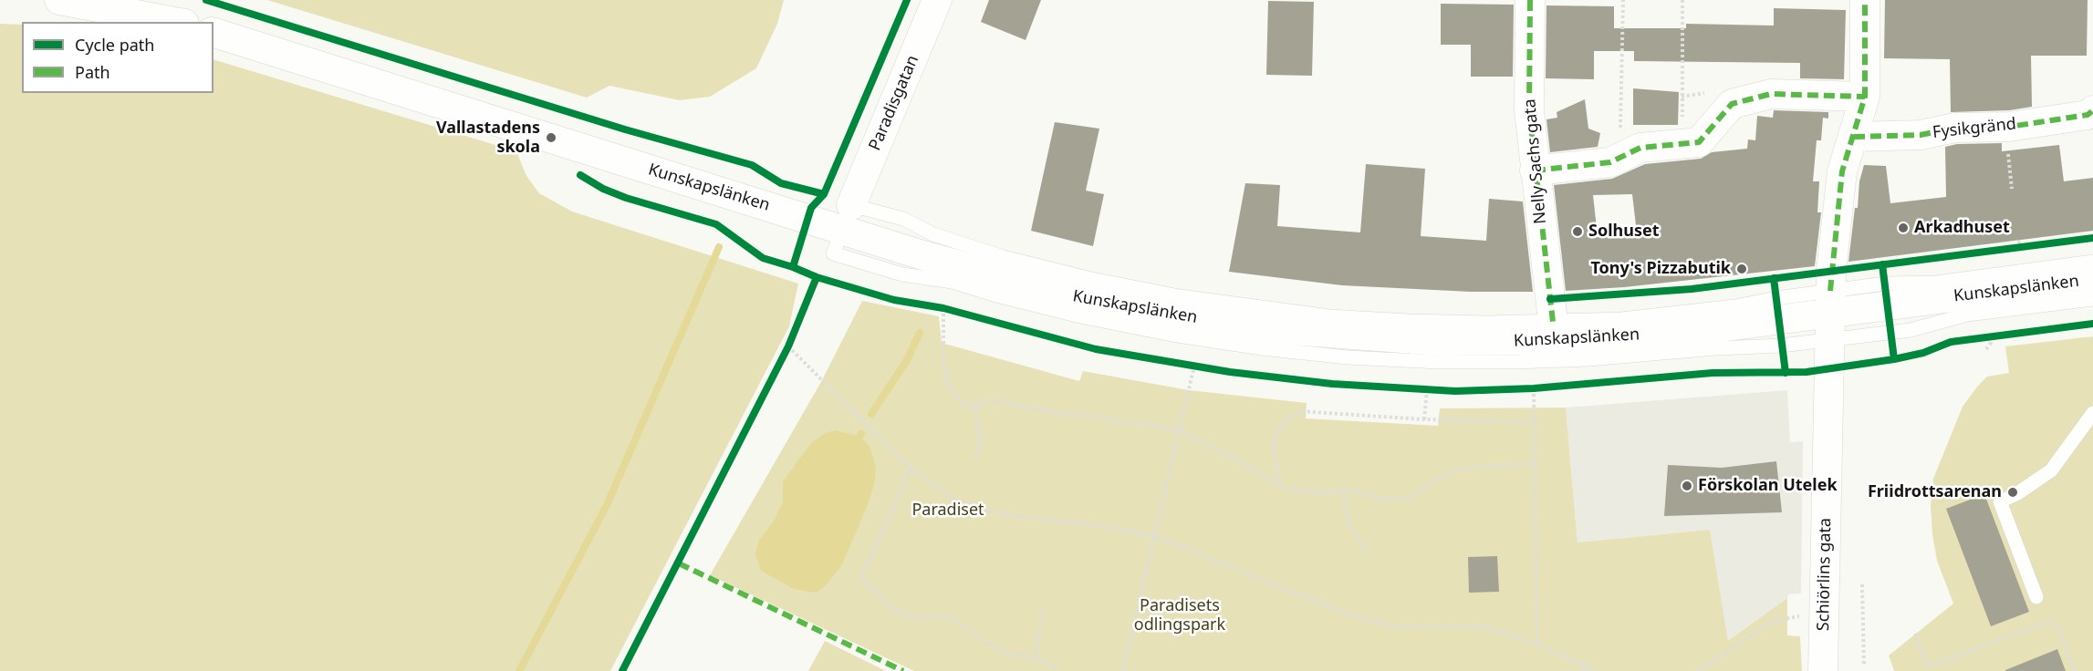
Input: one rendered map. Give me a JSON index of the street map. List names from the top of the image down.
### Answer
{
  "streets": {
    "street": [
      "Paradisgatan",
      "Fysikgränd",
      "Nelly Sachs gata",
      "Kunskapslänken",
      "Schiörlins gata"
    ]
  },
  "crossings": [
    ["Paradisgatan", "Kunskapslänken"],
    ["Fysikgränd", "Schiörlins gata"],
    ["Kunskapslänken", "Schiörlins gata"]
  ],
  "parks": ["Paradiset", "Paradisets odlingspark"],
  "places": [
    "Vallastadens skola",
    "Arkadhuset",
    "Solhuset",
    "Tony's Pizzabutik",
    "Förskolan Utelek",
    "Friidrottsarenan"
  ],
  "legend": ["Cycle path", "Path"]
}
